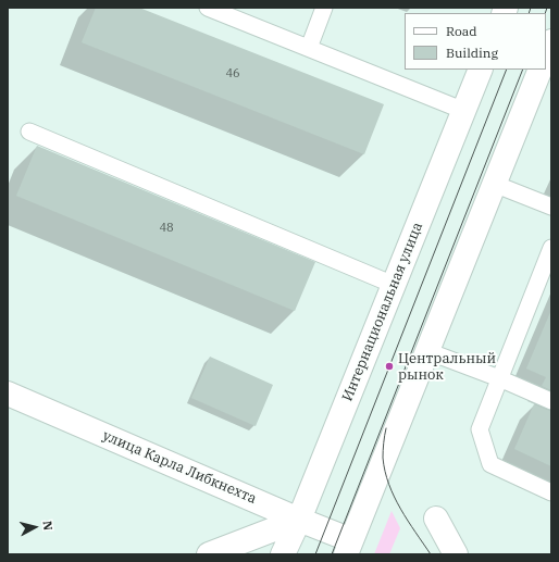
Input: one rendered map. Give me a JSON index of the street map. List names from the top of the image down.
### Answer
{
  "streets": {
    "main road": ["Интернациональная улица", "улица Карла Либкнехта"]
  },
  "crossings": [
    ["Интернациональная улица", "улица Карла Либкнехта"]
  ],
  "places": ["Центральный рынок"],
  "house_numbers": ["46", "48"],
  "legend": ["Road", "Building"],
  "north": "right"
}
